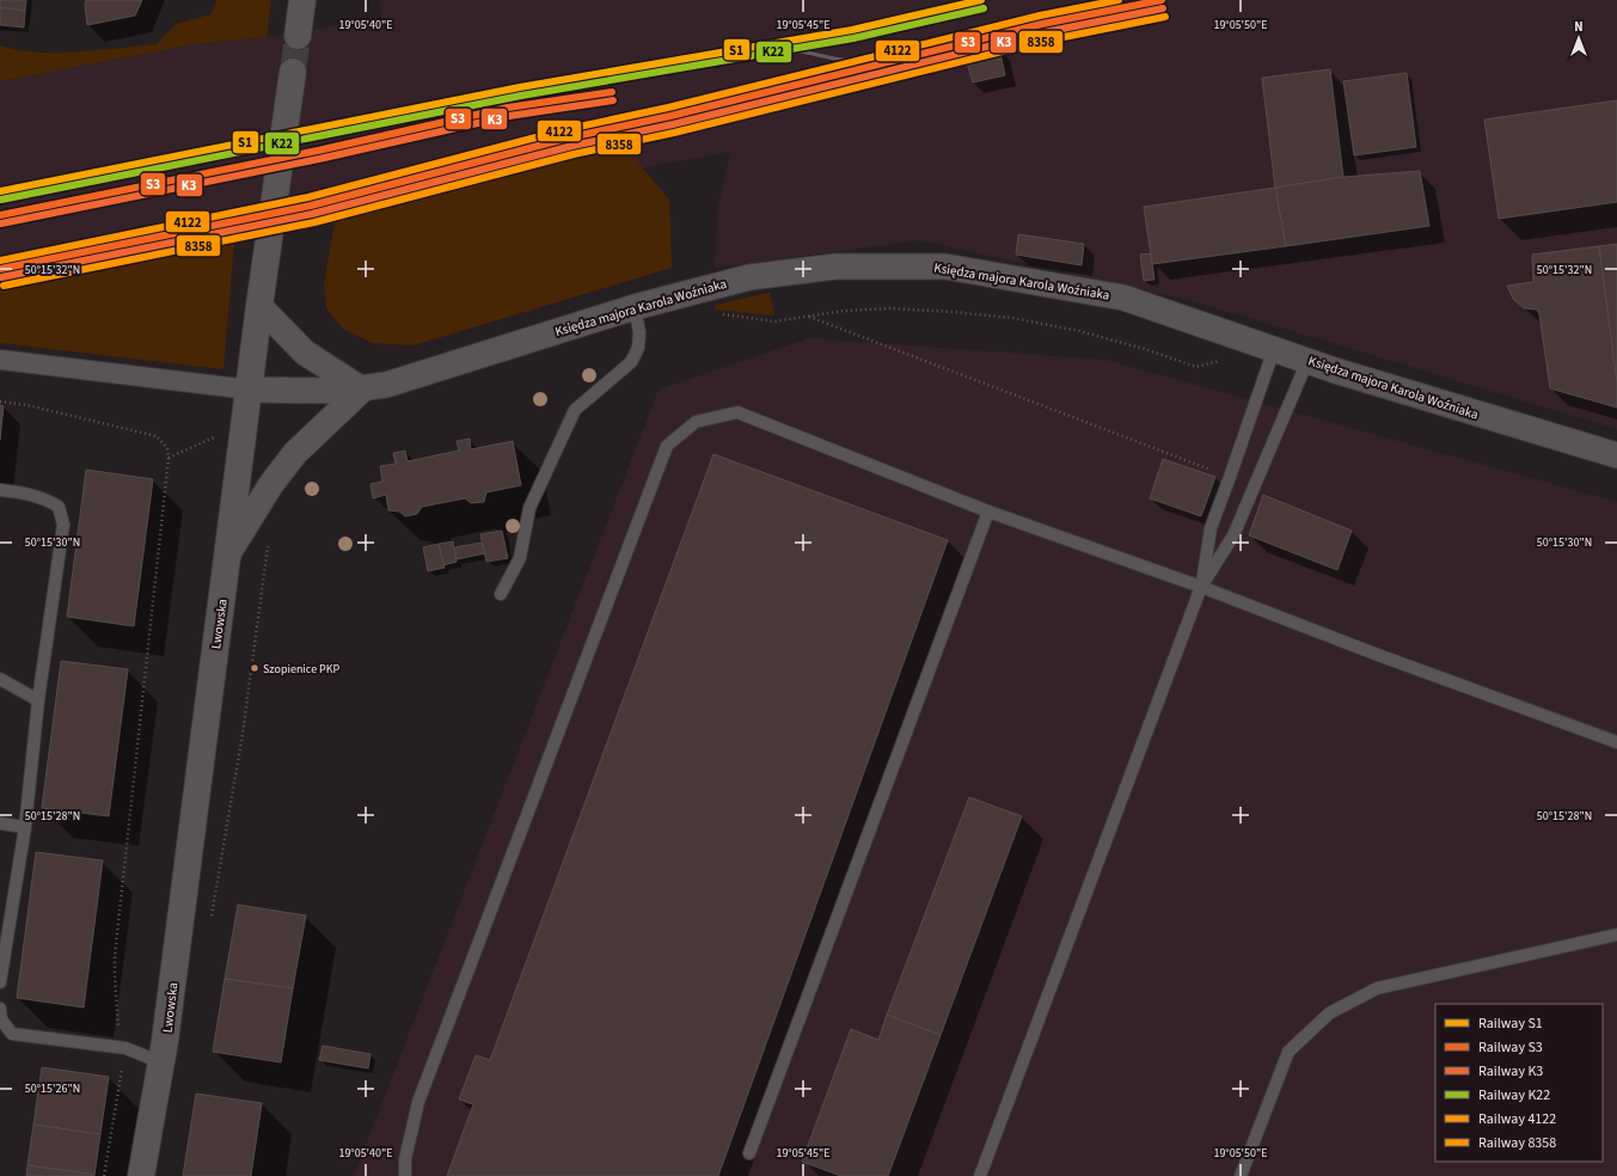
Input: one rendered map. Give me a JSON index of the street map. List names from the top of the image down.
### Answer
{
  "streets": {
    "street": ["Księdza majora Karola Woźniaka", "Lwowska"]
  },
  "crossings": [
    ["Księdza majora Karola Woźniaka", "Lwowska"]
  ],
  "places": ["Szopienice PKP"],
  "lines": [
    "rail line S1",
    "rail line S3",
    "rail line 4122",
    "rail line K3",
    "rail line K22",
    "rail line 8358"
  ],
  "legend": [
    "Railway S1",
    "Railway S3",
    "Railway K3",
    "Railway K22",
    "Railway 4122",
    "Railway 8358"
  ],
  "north": "top",
  "coordinates": [
    "19°05'40\"E",
    "19°05'45\"E",
    "19°05'50\"E",
    "50°15'32\"N",
    "50°15'30\"N",
    "50°15'28\"N",
    "50°15'26\"N"
  ]
}
